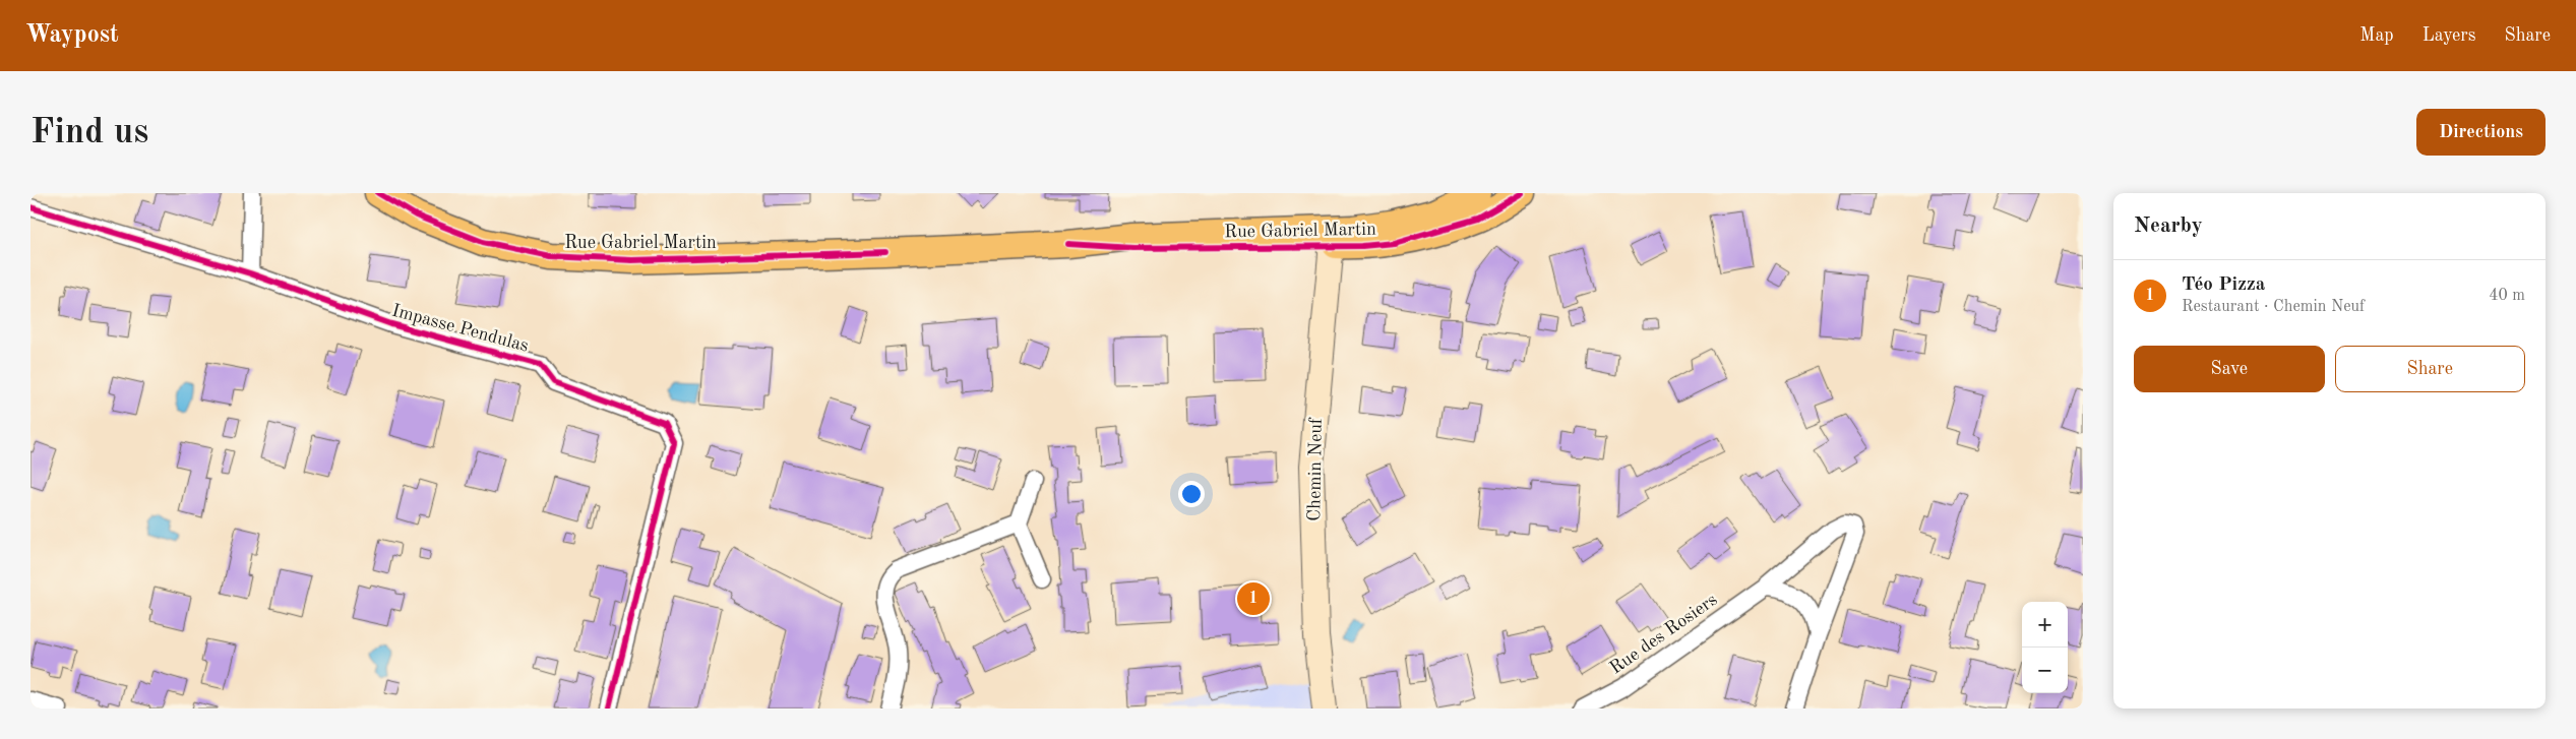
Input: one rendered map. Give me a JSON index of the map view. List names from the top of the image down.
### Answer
{
  "streets": {
    "main road": ["Rue Gabriel Martin"],
    "street": ["Impasse Pendulas", "Chemin Neuf", "Rue des Rosiers"]
  },
  "crossings": [
    ["Rue Gabriel Martin", "Chemin Neuf"]
  ],
  "page": {
    "header": "Waypost",
    "nav": ["Map", "Layers", "Share"],
    "buttons": [
      "Directions",
      ["Save", "Share"]
    ],
    "title": "Find us",
    "heading": "Nearby",
    "list": [
      {
        "mark": "1",
        "name": "Téo Pizza",
        "note": "Restaurant · Chemin Neuf",
        "value": "40 m"
      }
    ],
    "pins": "1",
    "map_buttons": ["+", "−"]
  }
}
